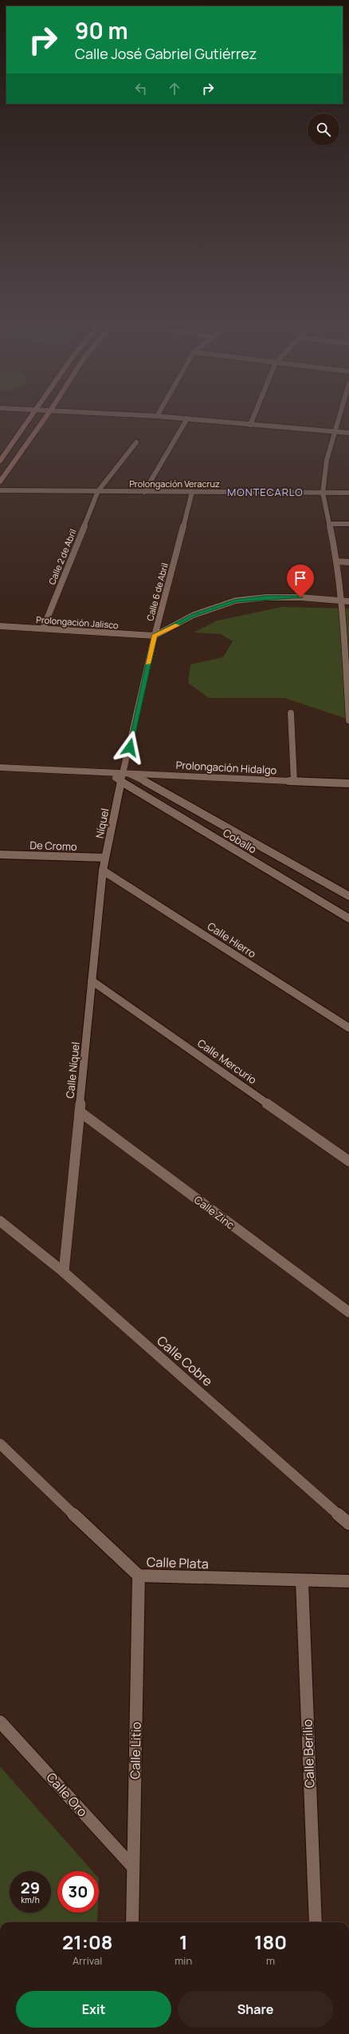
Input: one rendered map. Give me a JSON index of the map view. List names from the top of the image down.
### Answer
{
  "streets": {
    "street": [
      "Prolongación Veracruz",
      "Calle 2 de Abril",
      "Calle 6 de Abril",
      "Prolongación Jalisco",
      "Prolongación Hidalgo",
      "Níquel",
      "Coballo",
      "De Cromo",
      "Calle Hierro",
      "Calle Mercurio",
      "Calle Níquel",
      "Calle Zinc",
      "Calle Cobre",
      "Calle Plata",
      "Calle Litio",
      "Calle Berilio",
      "Calle Oro"
    ]
  },
  "crossings": [
    ["Prolongación Veracruz", "Calle 2 de Abril"],
    ["Prolongación Veracruz", "Calle 6 de Abril"],
    ["Calle 2 de Abril", "Prolongación Jalisco"],
    ["Calle 6 de Abril", "Prolongación Jalisco"],
    ["Calle 6 de Abril", "Prolongación Hidalgo"],
    ["Calle 6 de Abril", "Níquel"],
    ["Calle 6 de Abril", "Coballo"],
    ["Prolongación Hidalgo", "Níquel"],
    ["Prolongación Hidalgo", "Coballo"],
    ["Níquel", "Coballo"],
    ["Níquel", "De Cromo"],
    ["Níquel", "Calle Hierro"],
    ["Níquel", "Calle Níquel"],
    ["Calle Hierro", "Calle Níquel"],
    ["Calle Mercurio", "Calle Níquel"],
    ["Calle Níquel", "Calle Zinc"],
    ["Calle Níquel", "Calle Cobre"],
    ["Calle Plata", "Calle Litio"],
    ["Calle Plata", "Calle Berilio"],
    ["Calle Litio", "Calle Oro"]
  ],
  "districts": ["MONTECARLO"],
  "page": {
    "turn": ["90 m", "Calle José Gabriel Gutiérrez"],
    "speed": "29 km/h",
    "limit": "30",
    "eta": [
      "21:08",
      "Arrival",
      "1",
      "min",
      "180",
      "m"
    ],
    "buttons": ["Exit", "Share"]
  }
}
